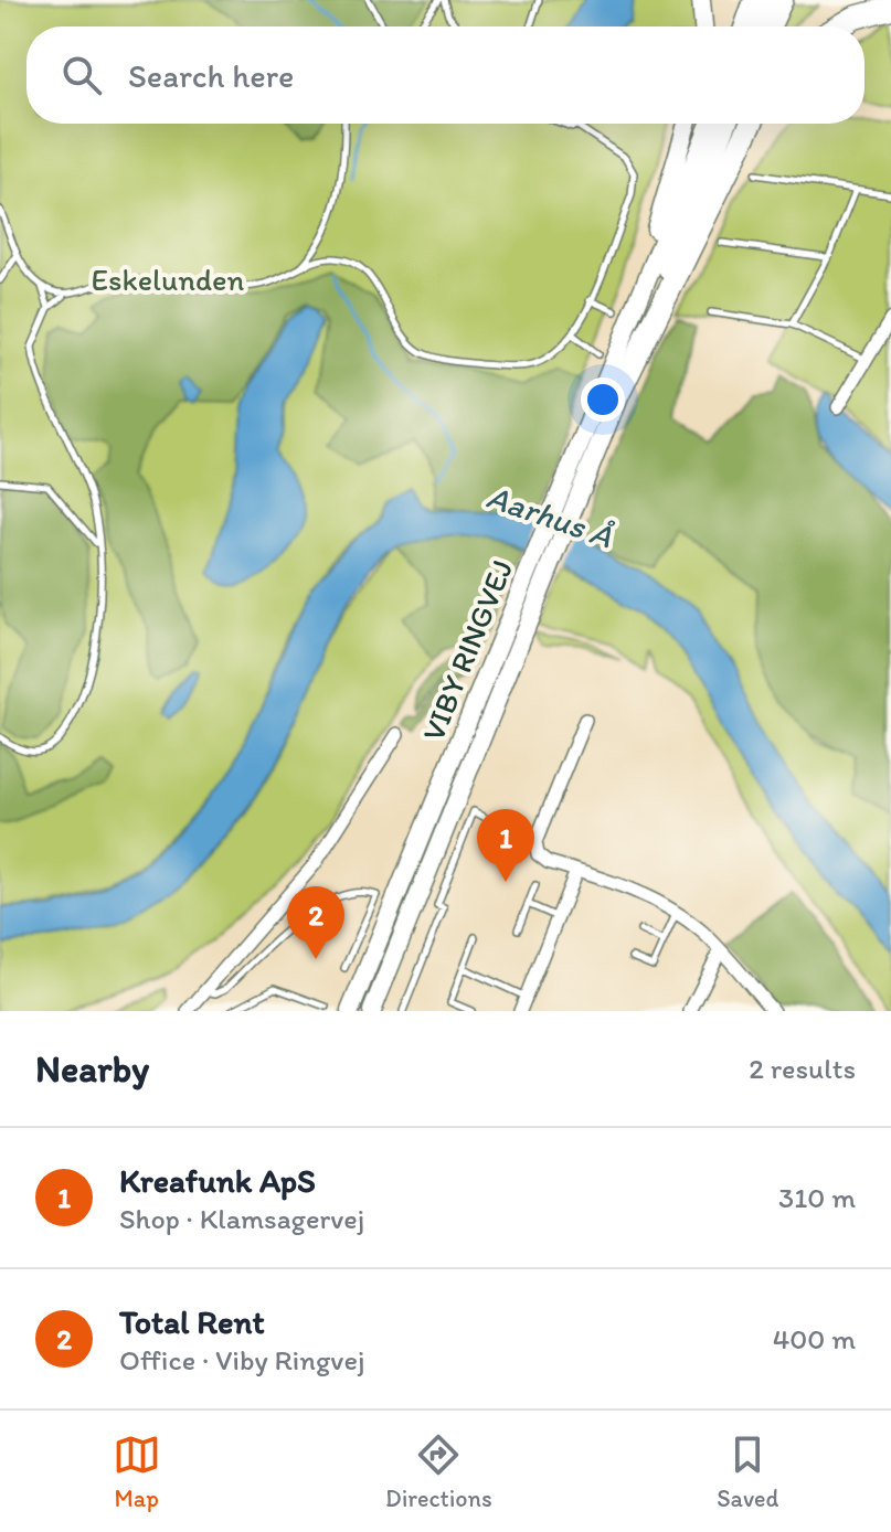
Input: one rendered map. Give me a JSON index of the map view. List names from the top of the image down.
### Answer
{
  "streets": {
    "main road": ["VIBY RINGVEJ"]
  },
  "water": ["Aarhus Å"],
  "parks": ["Eskelunden"],
  "page": {
    "search": "Search here",
    "pins": ["1", "2"],
    "heading": ["Nearby", "2 results"],
    "list": [
      {
        "mark": "1",
        "name": "Kreafunk ApS",
        "note": "Shop · Klamsagervej",
        "value": "310 m"
      },
      {
        "mark": "2",
        "name": "Total Rent",
        "note": "Office · Viby Ringvej",
        "value": "400 m"
      }
    ],
    "nav": ["Map", "Directions", "Saved"]
  }
}
